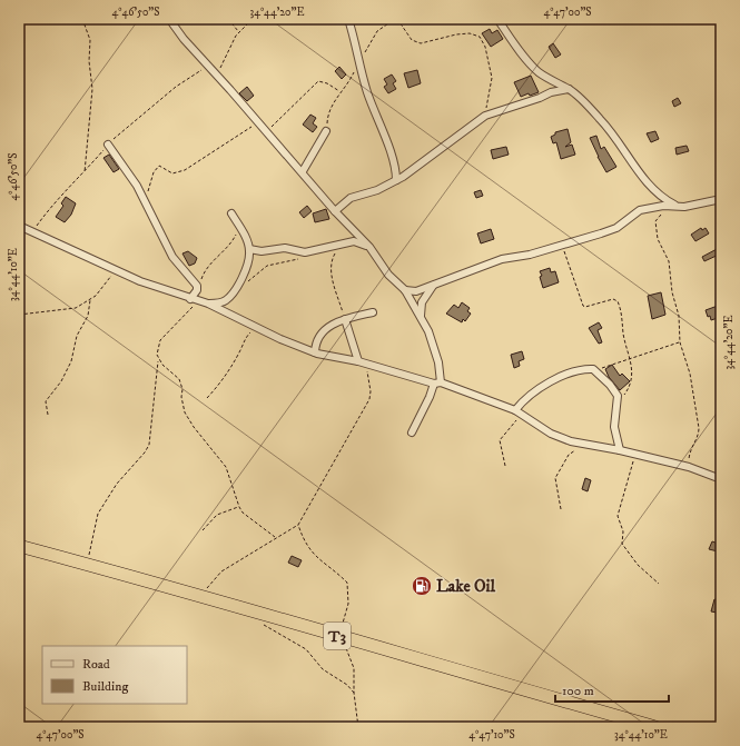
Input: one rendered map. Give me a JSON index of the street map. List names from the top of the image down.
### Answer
{
  "streets": {
    "highway": ["T3"]
  },
  "places": {
    "fuel station": ["Lake Oil"]
  },
  "legend": ["Road", "Building"],
  "scale_bar": "100 m",
  "coordinates": [
    "4°46'50\"S",
    "34°44'20\"E",
    "4°47'00\"S",
    "34°44'10\"E",
    "4°47'10\"S"
  ]
}
